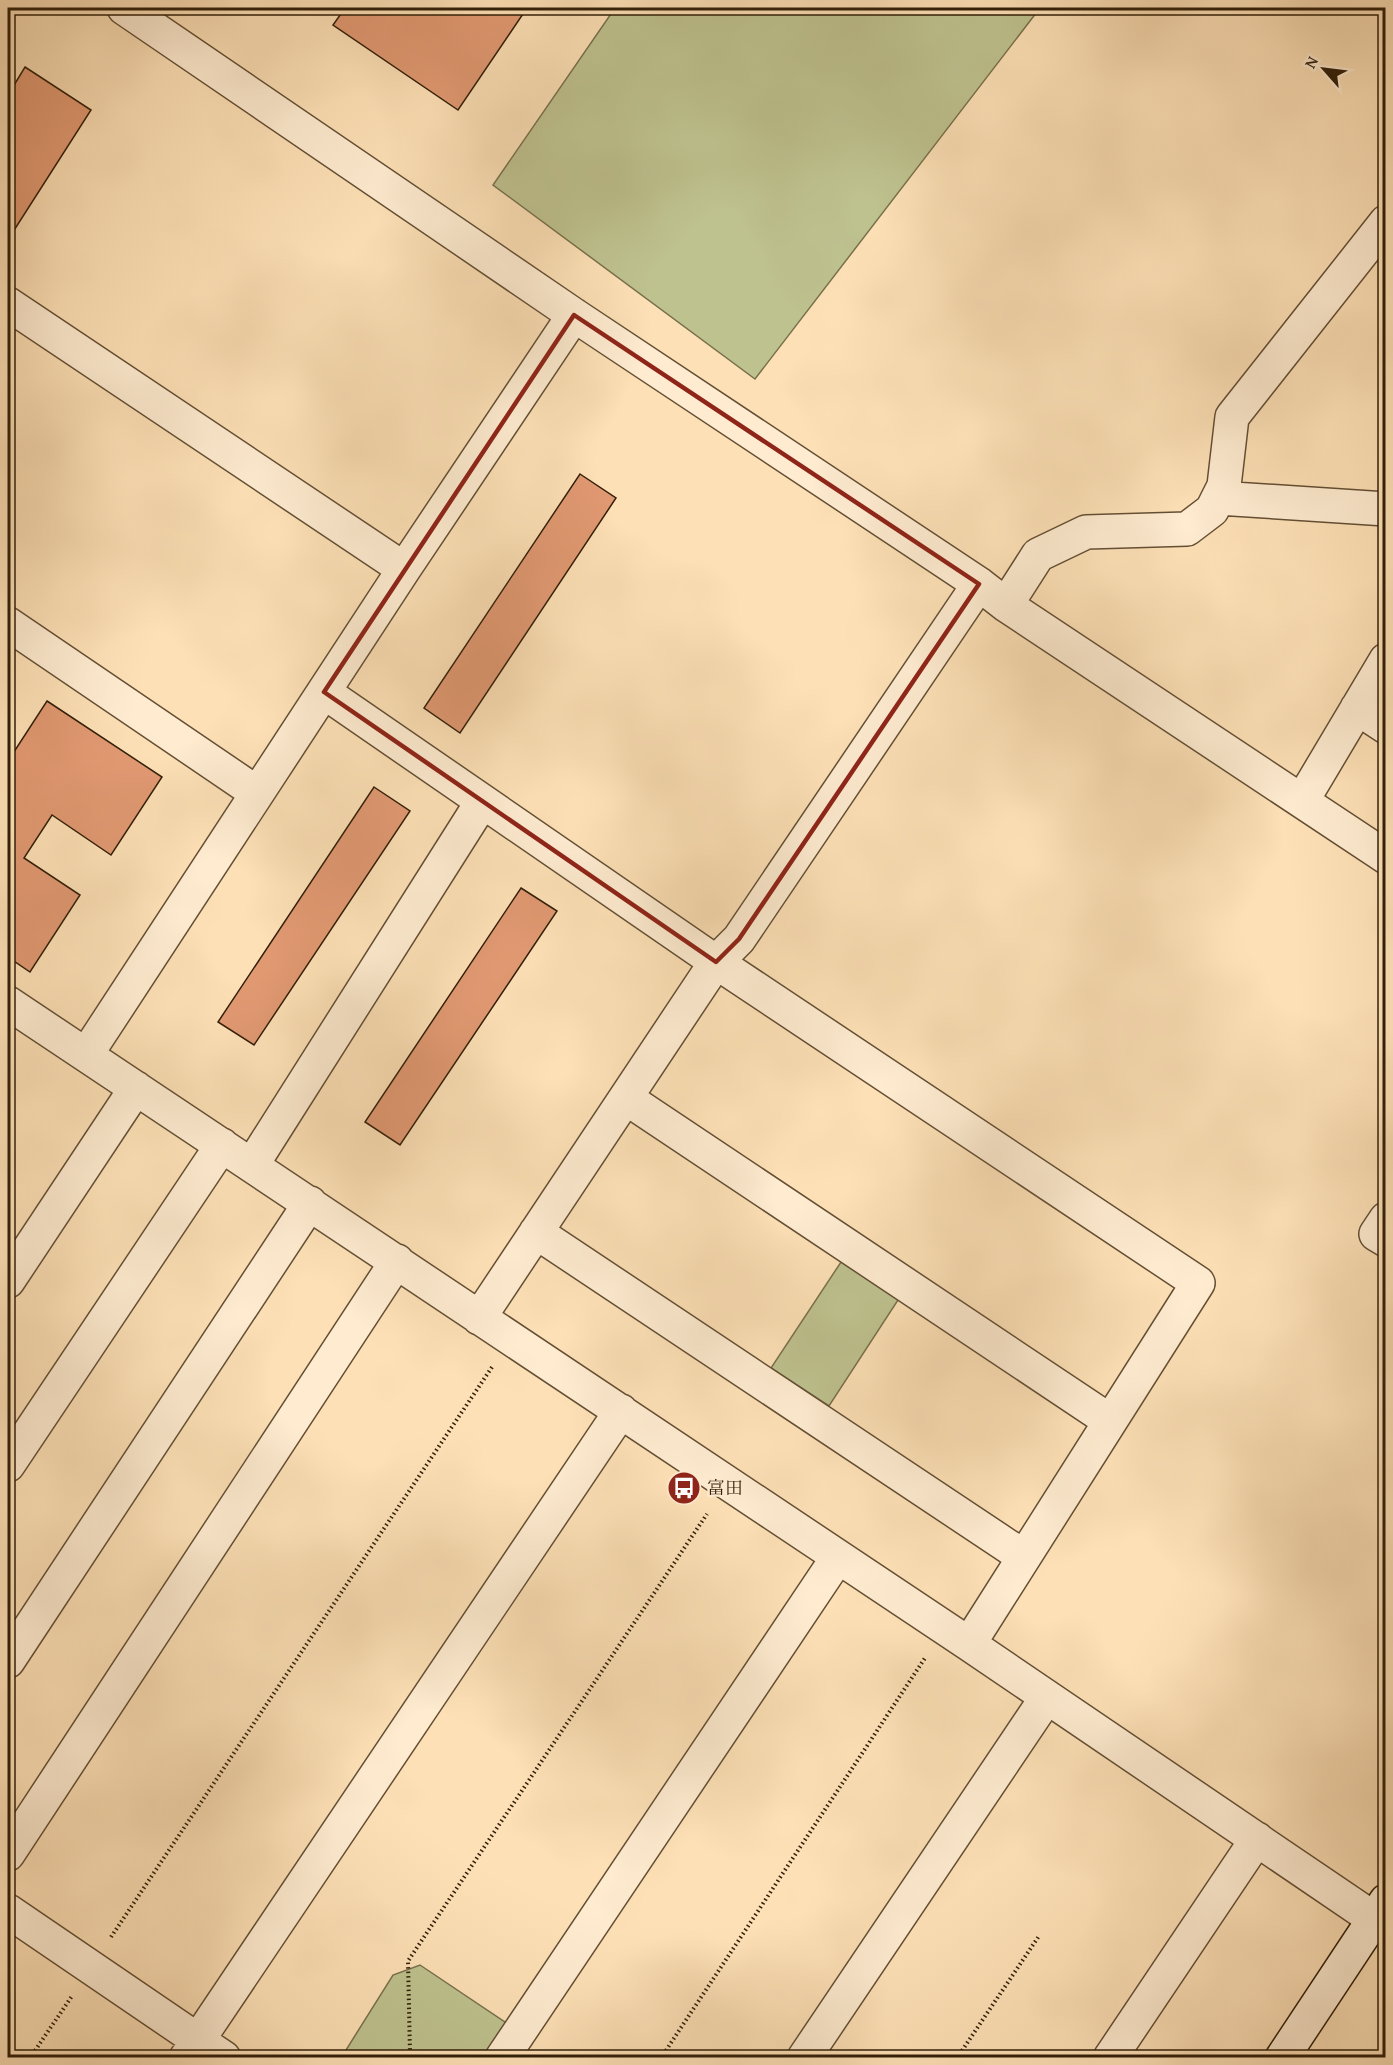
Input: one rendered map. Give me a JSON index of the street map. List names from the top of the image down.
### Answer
{
  "places": {
    "bus stop": ["富田"]
  },
  "north": "top left"
}
